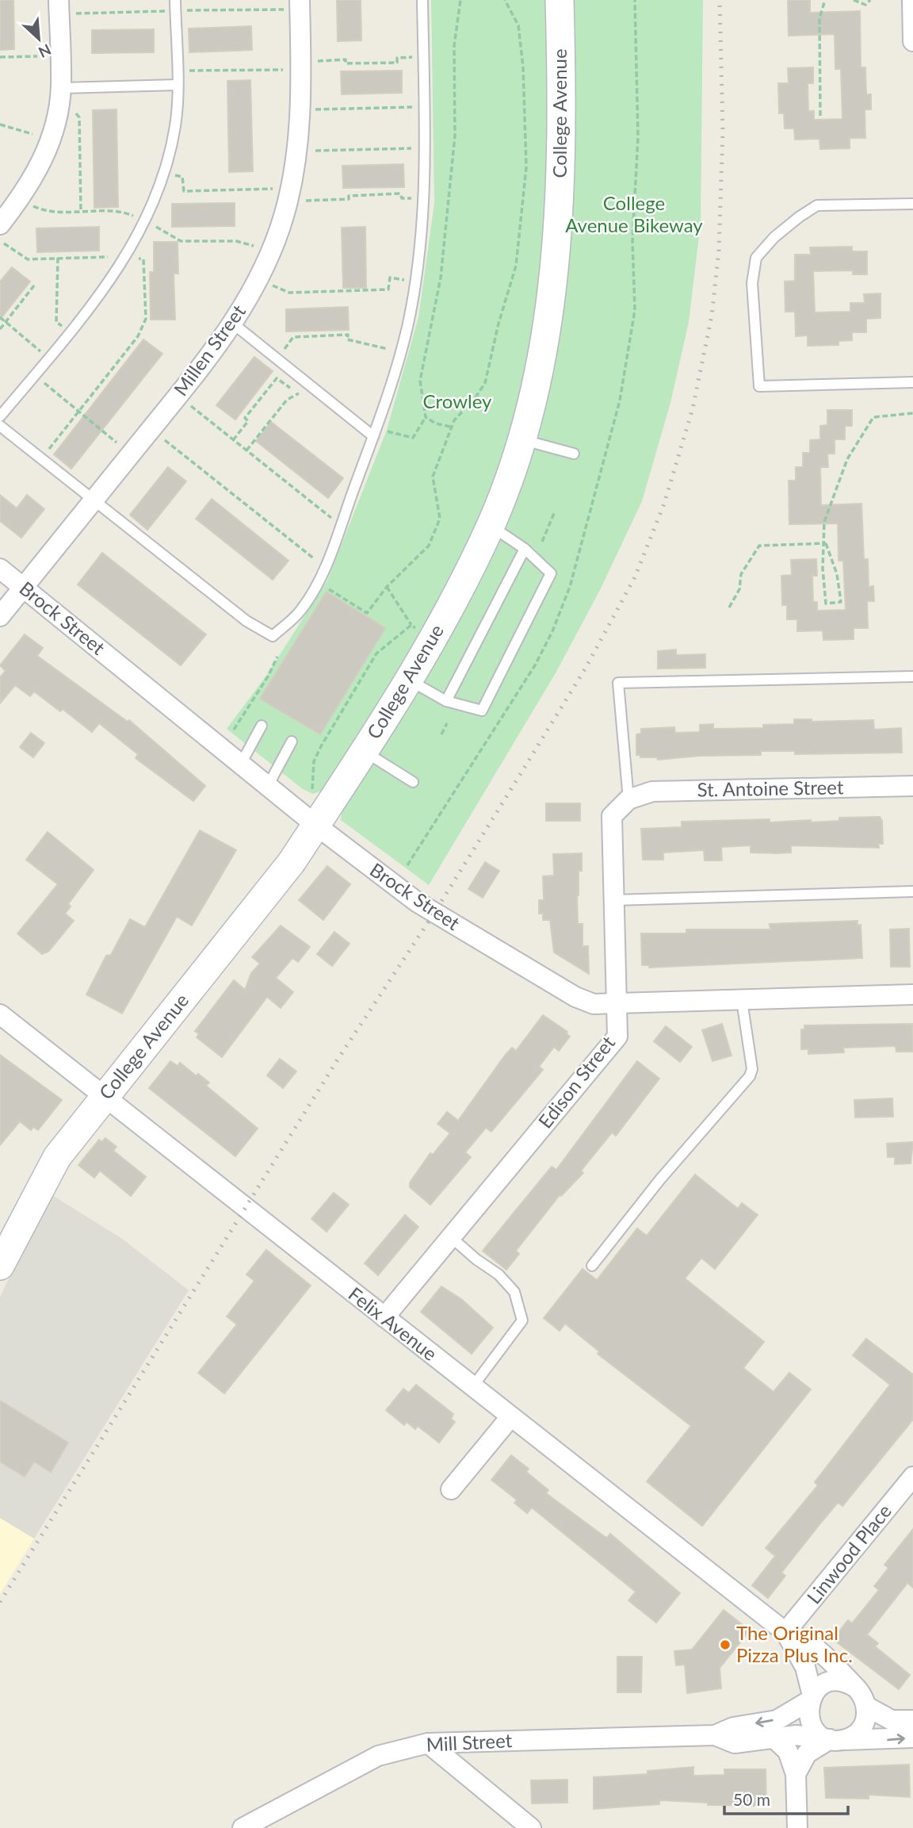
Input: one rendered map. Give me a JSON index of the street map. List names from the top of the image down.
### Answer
{
  "streets": {
    "street": [
      "College Avenue",
      "Millen Street",
      "Brock Street",
      "St. Antoine Street",
      "Edison Street",
      "Felix Avenue",
      "Linwood Place",
      "Mill Street"
    ]
  },
  "crossings": [
    ["College Avenue", "Brock Street"],
    ["College Avenue", "Felix Avenue"],
    ["Millen Street", "Brock Street"],
    ["Brock Street", "Edison Street"],
    ["St. Antoine Street", "Edison Street"],
    ["Edison Street", "Felix Avenue"],
    ["Felix Avenue", "Linwood Place"],
    ["Felix Avenue", "Mill Street"]
  ],
  "parks": ["College Avenue Bikeway", "Crowley"],
  "places": ["The Original Pizza Plus Inc."],
  "scale_bar": "50 m",
  "north": "bottom right"
}
